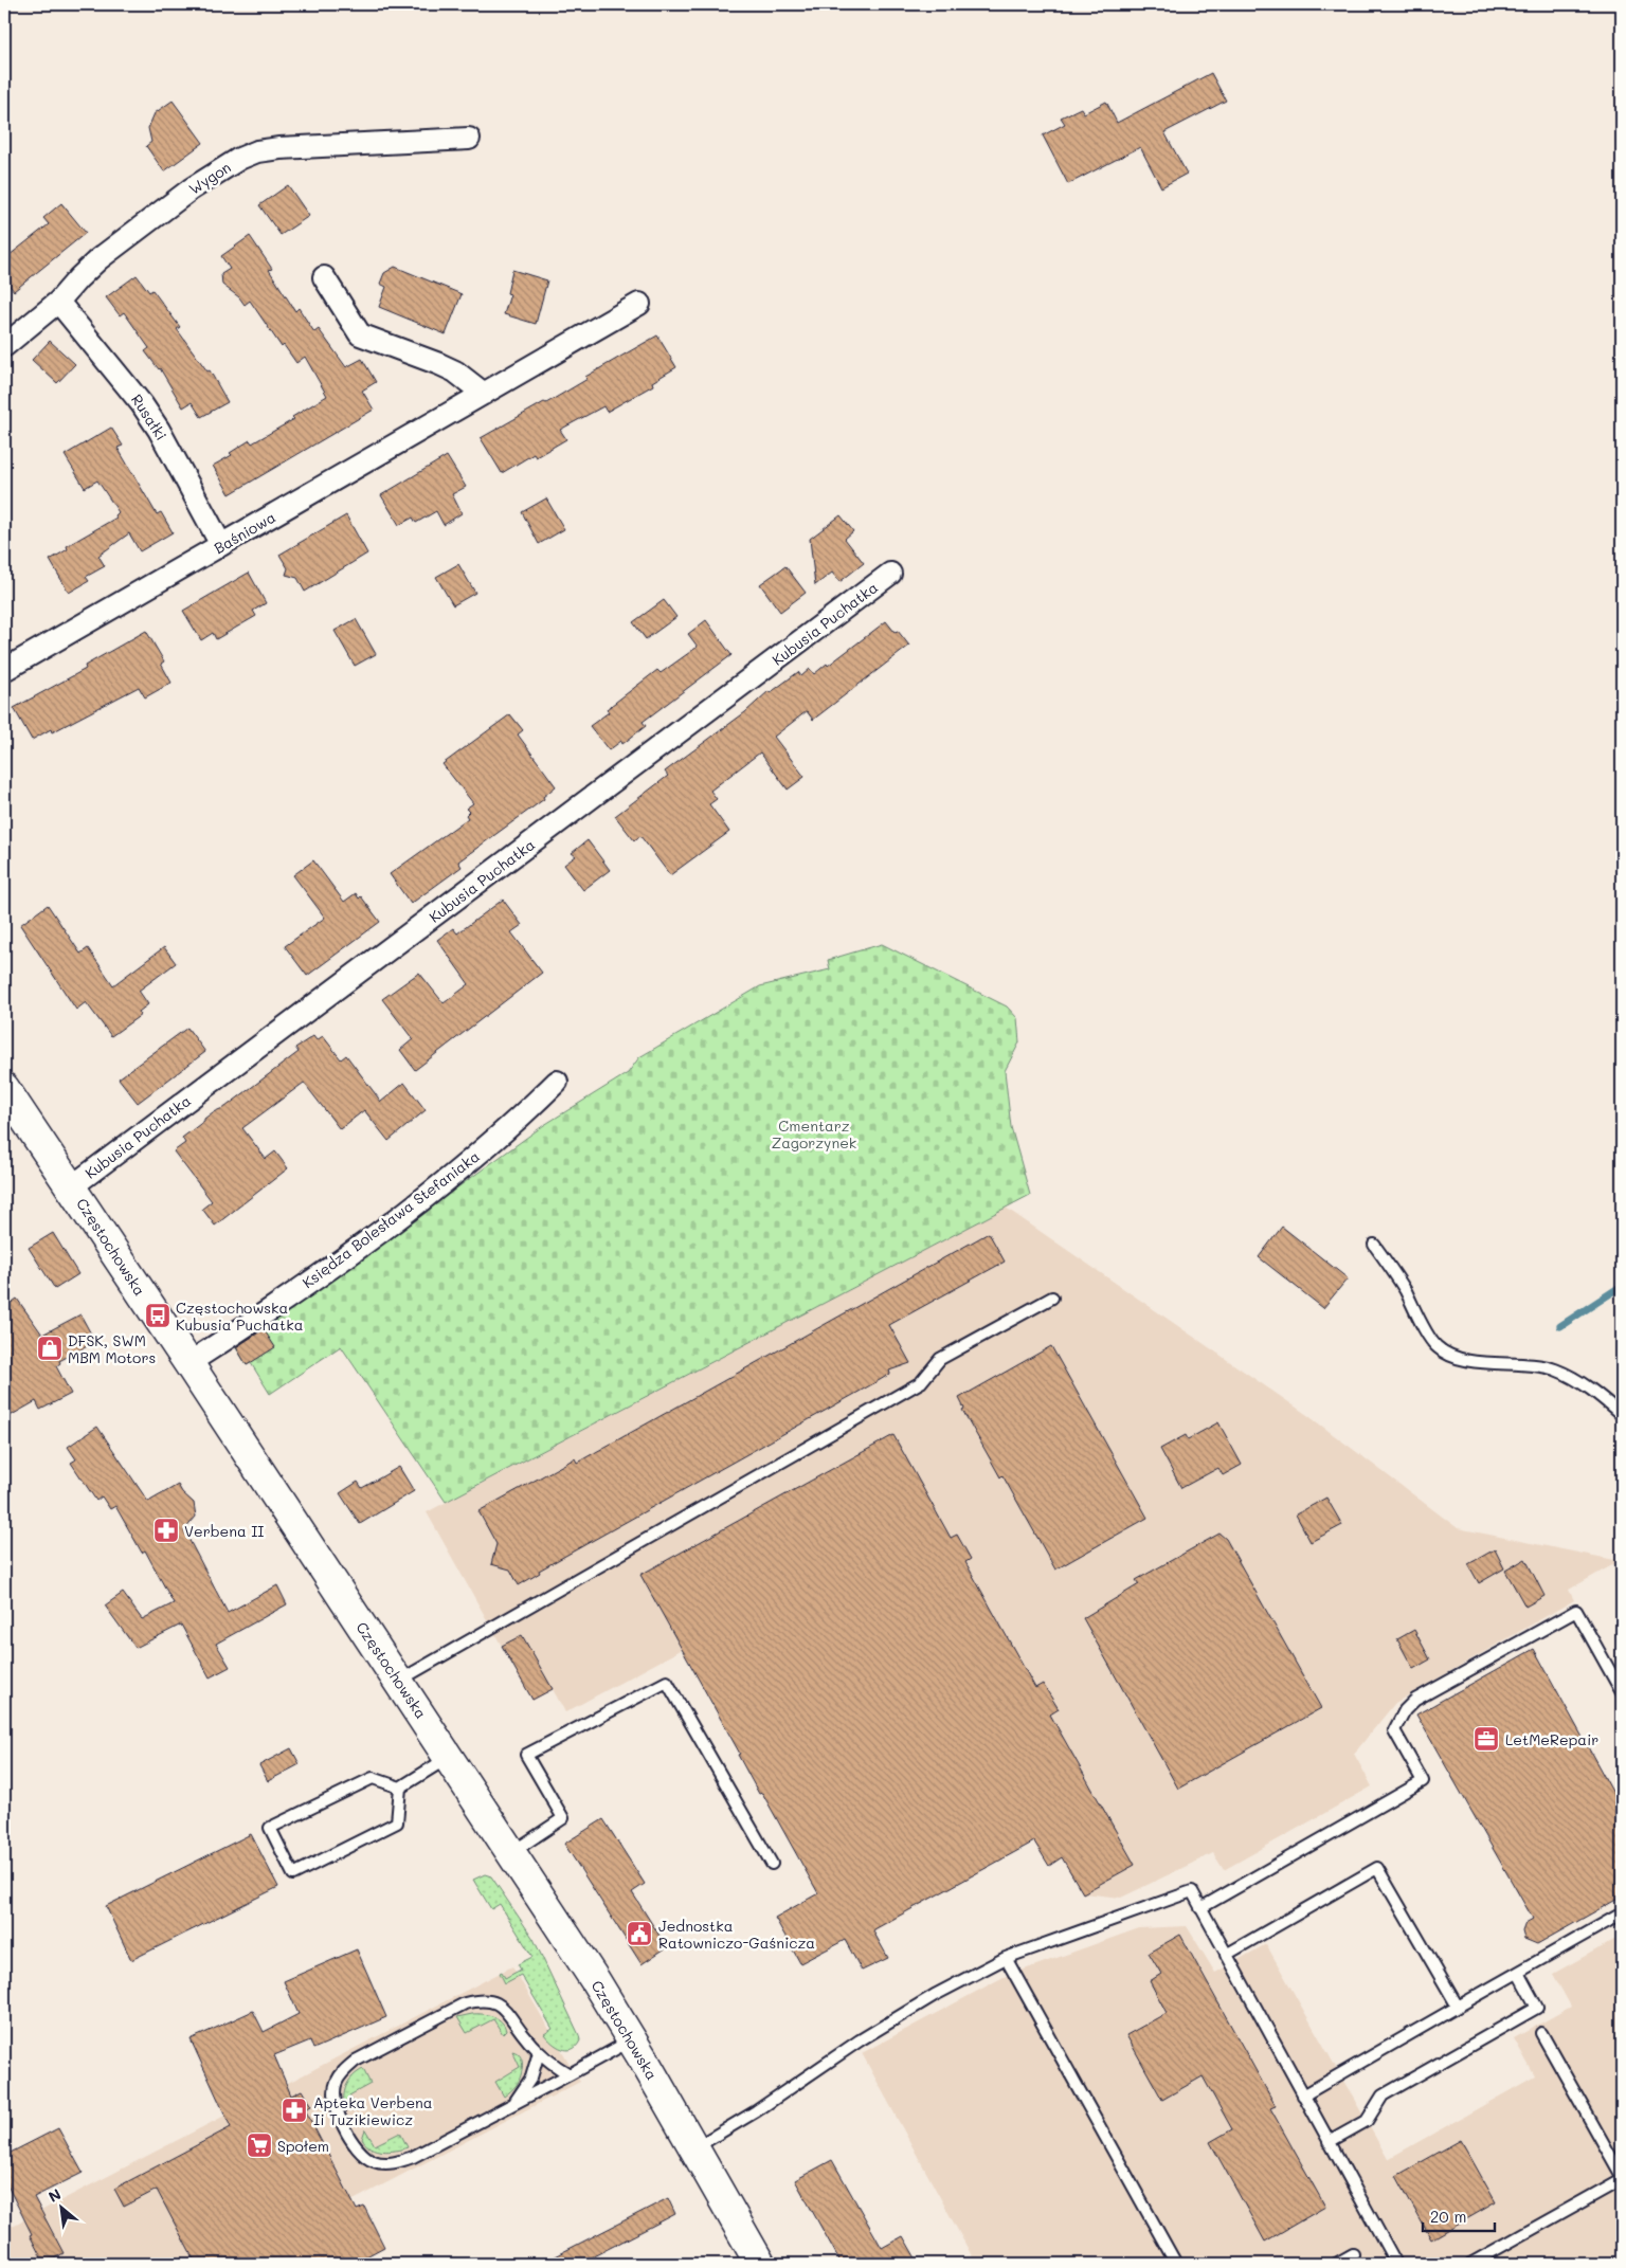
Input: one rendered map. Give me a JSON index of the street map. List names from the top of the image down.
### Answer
{
  "streets": {
    "main road": ["Częstochowska"],
    "street": [
      "Wygon",
      "Rusałki",
      "Baśniowa",
      "Kubusia Puchatka",
      "Księdza Bolesława Stefaniaka"
    ]
  },
  "crossings": [
    ["Wygon", "Rusałki"],
    ["Rusałki", "Baśniowa"],
    ["Kubusia Puchatka", "Częstochowska"],
    ["Księdza Bolesława Stefaniaka", "Częstochowska"]
  ],
  "parks": ["Cmentarz Zagorzynek"],
  "places": {
    "bus stop": ["Częstochowska Kubusia Puchatka"],
    "shop": ["DFSK, SWM MBM Motors"],
    "pharmacy": ["Verbena II", "Apteka Verbena Ii Tuzikiewicz"],
    "office": ["LetMeRepair"],
    "public building": ["Jednostka Ratowniczo-Gaśnicza"],
    "supermarket": ["Społem"]
  },
  "scale_bar": "20 m",
  "north": "top left"
}
